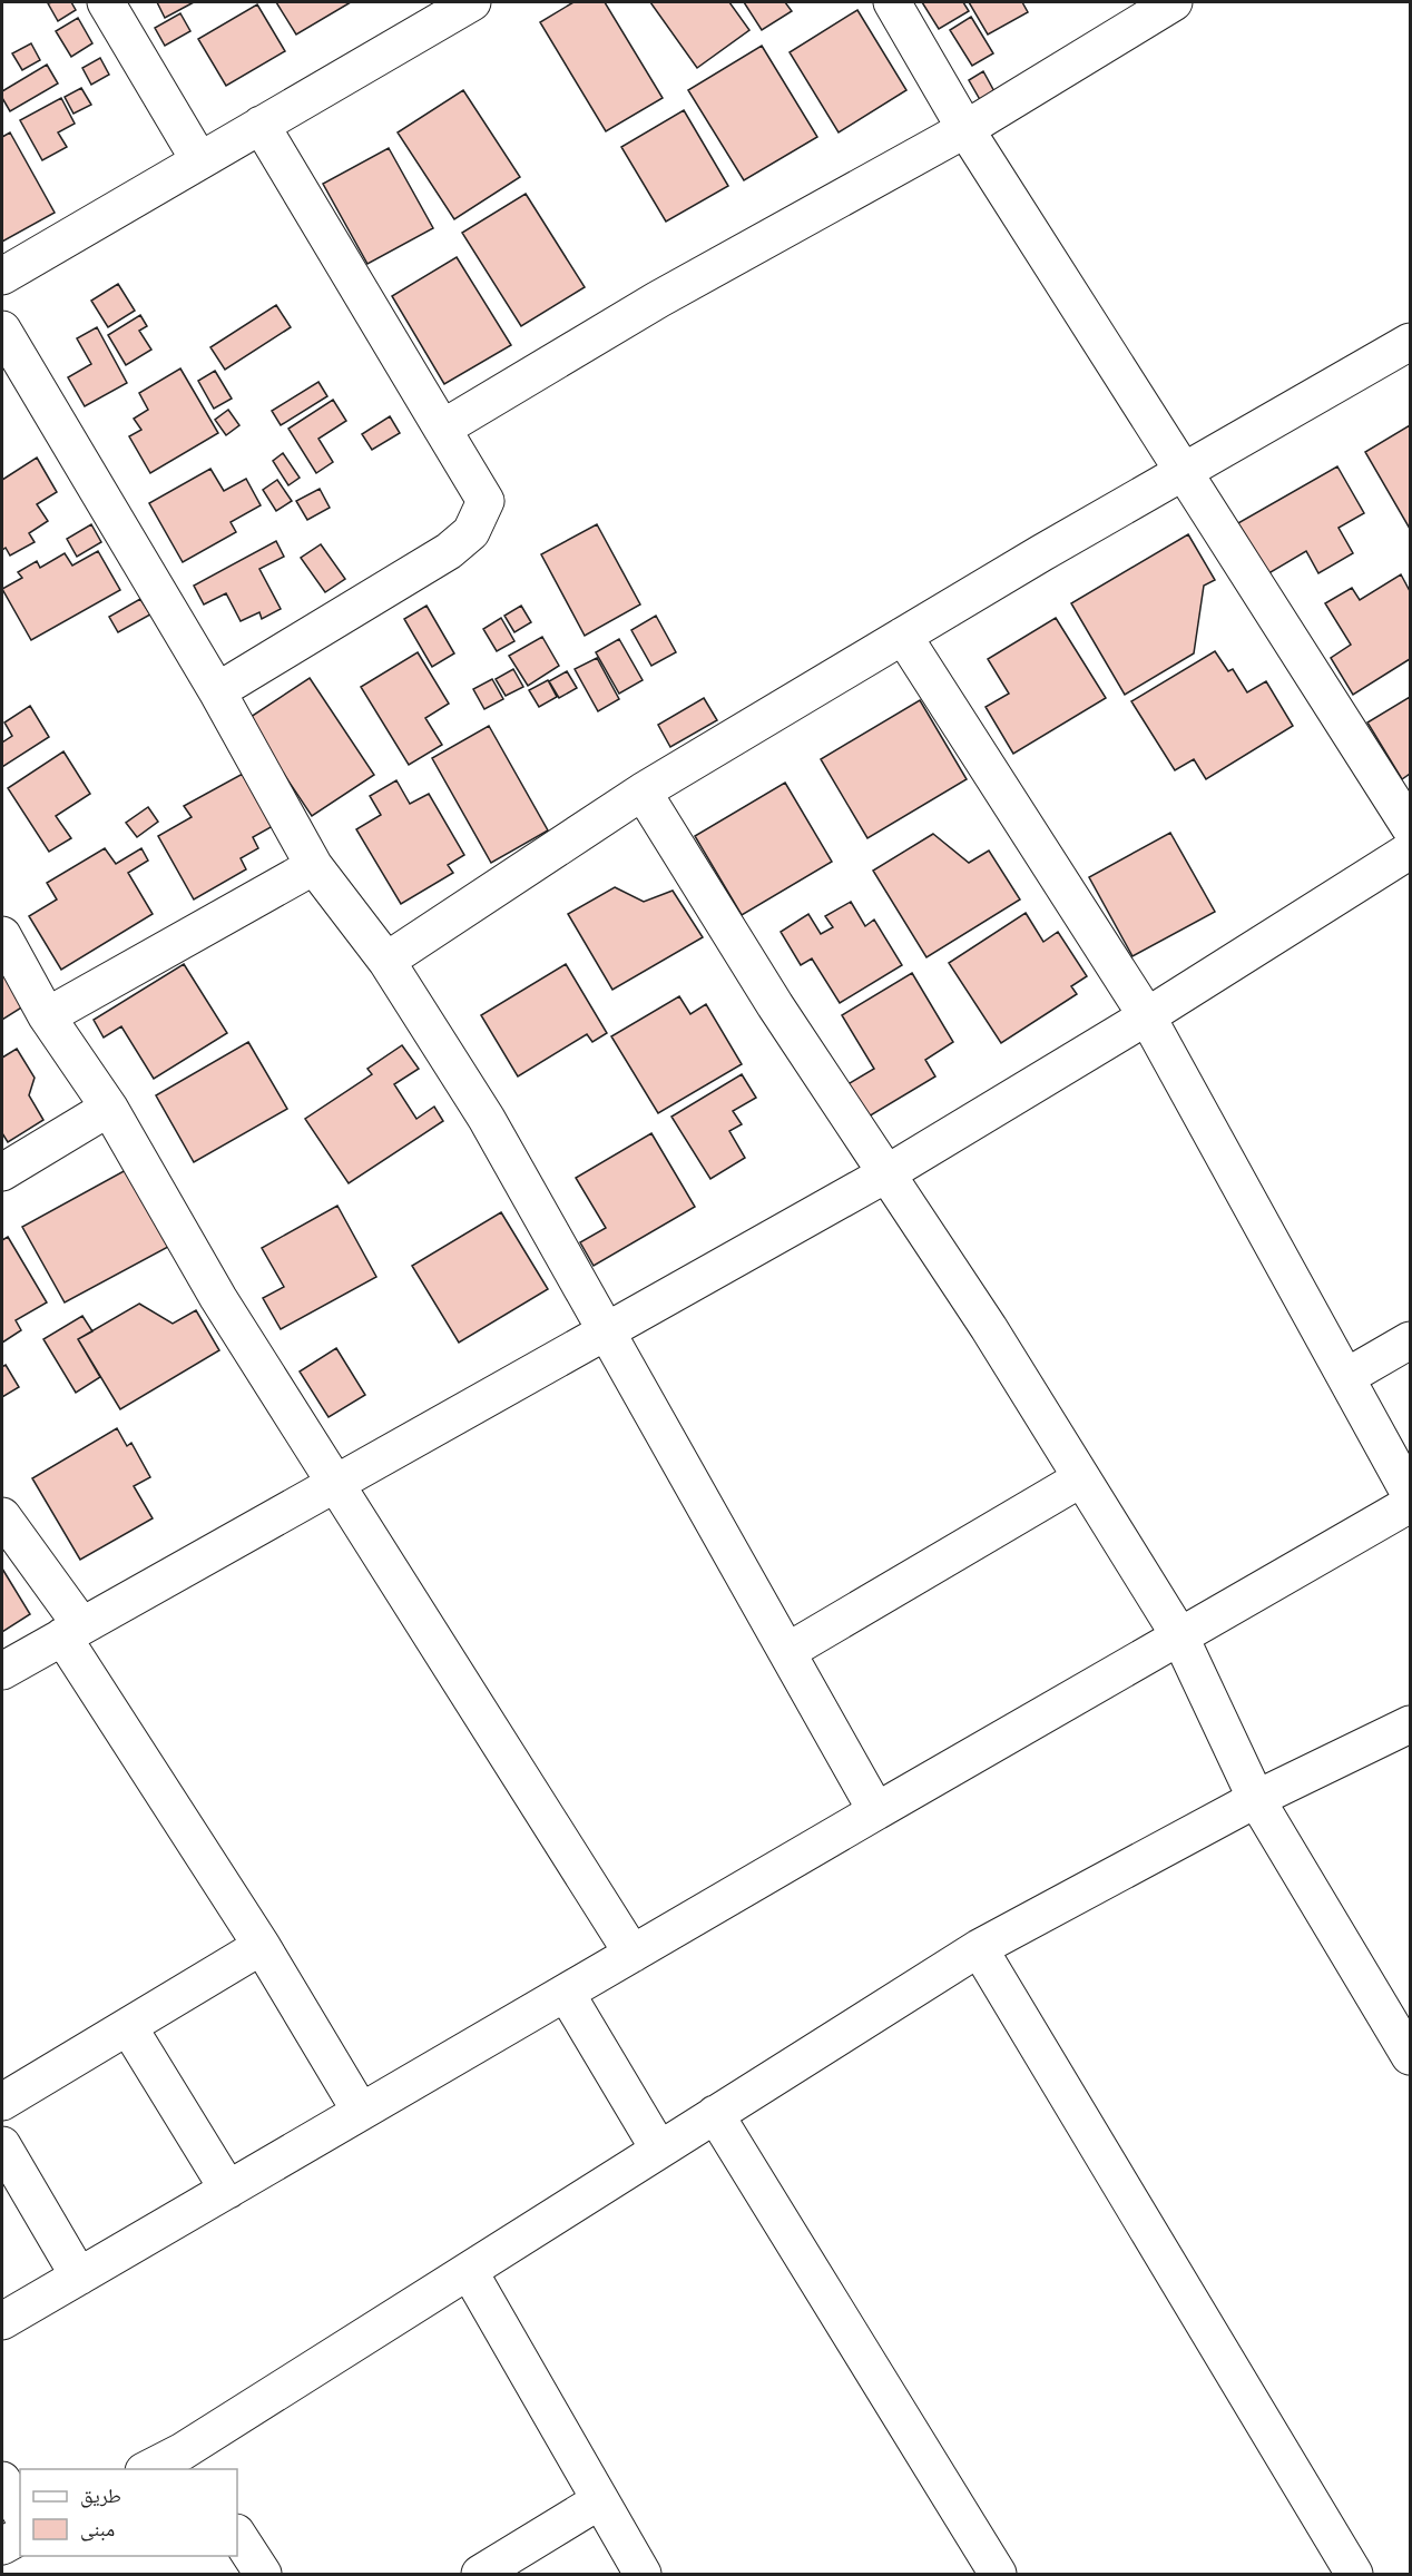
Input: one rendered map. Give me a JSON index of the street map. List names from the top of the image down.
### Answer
{
  "legend": ["طريق", "مبنى"]
}
